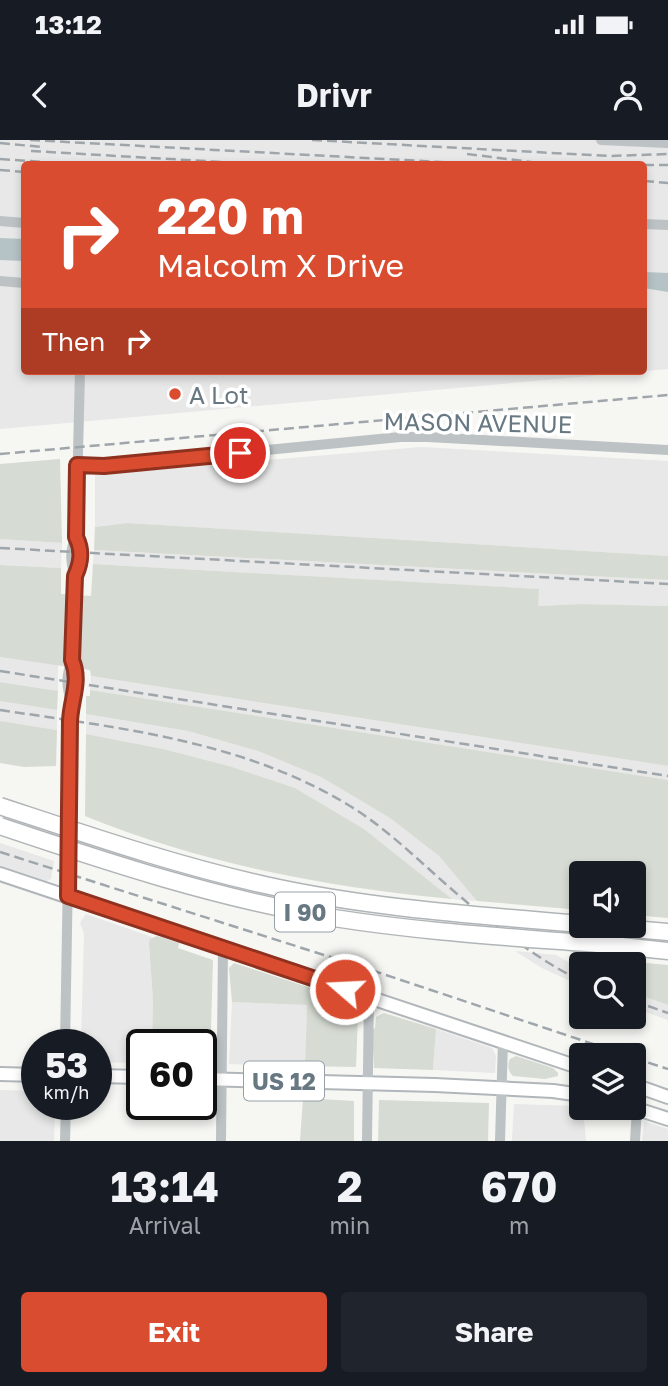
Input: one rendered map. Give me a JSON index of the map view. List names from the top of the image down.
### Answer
{
  "streets": {
    "highway": ["I 90"],
    "main road": ["US 12"],
    "street": ["MASON AVENUE"]
  },
  "places": ["A Lot"],
  "page": {
    "status": "13:12",
    "header": "Drivr",
    "turn": ["220 m", "Malcolm X Drive"],
    "then": "Then",
    "speed": "53 km/h",
    "limit": "60",
    "eta": [
      "13:14",
      "Arrival",
      "2",
      "min",
      "670",
      "m"
    ],
    "buttons": ["Exit", "Share"]
  }
}
